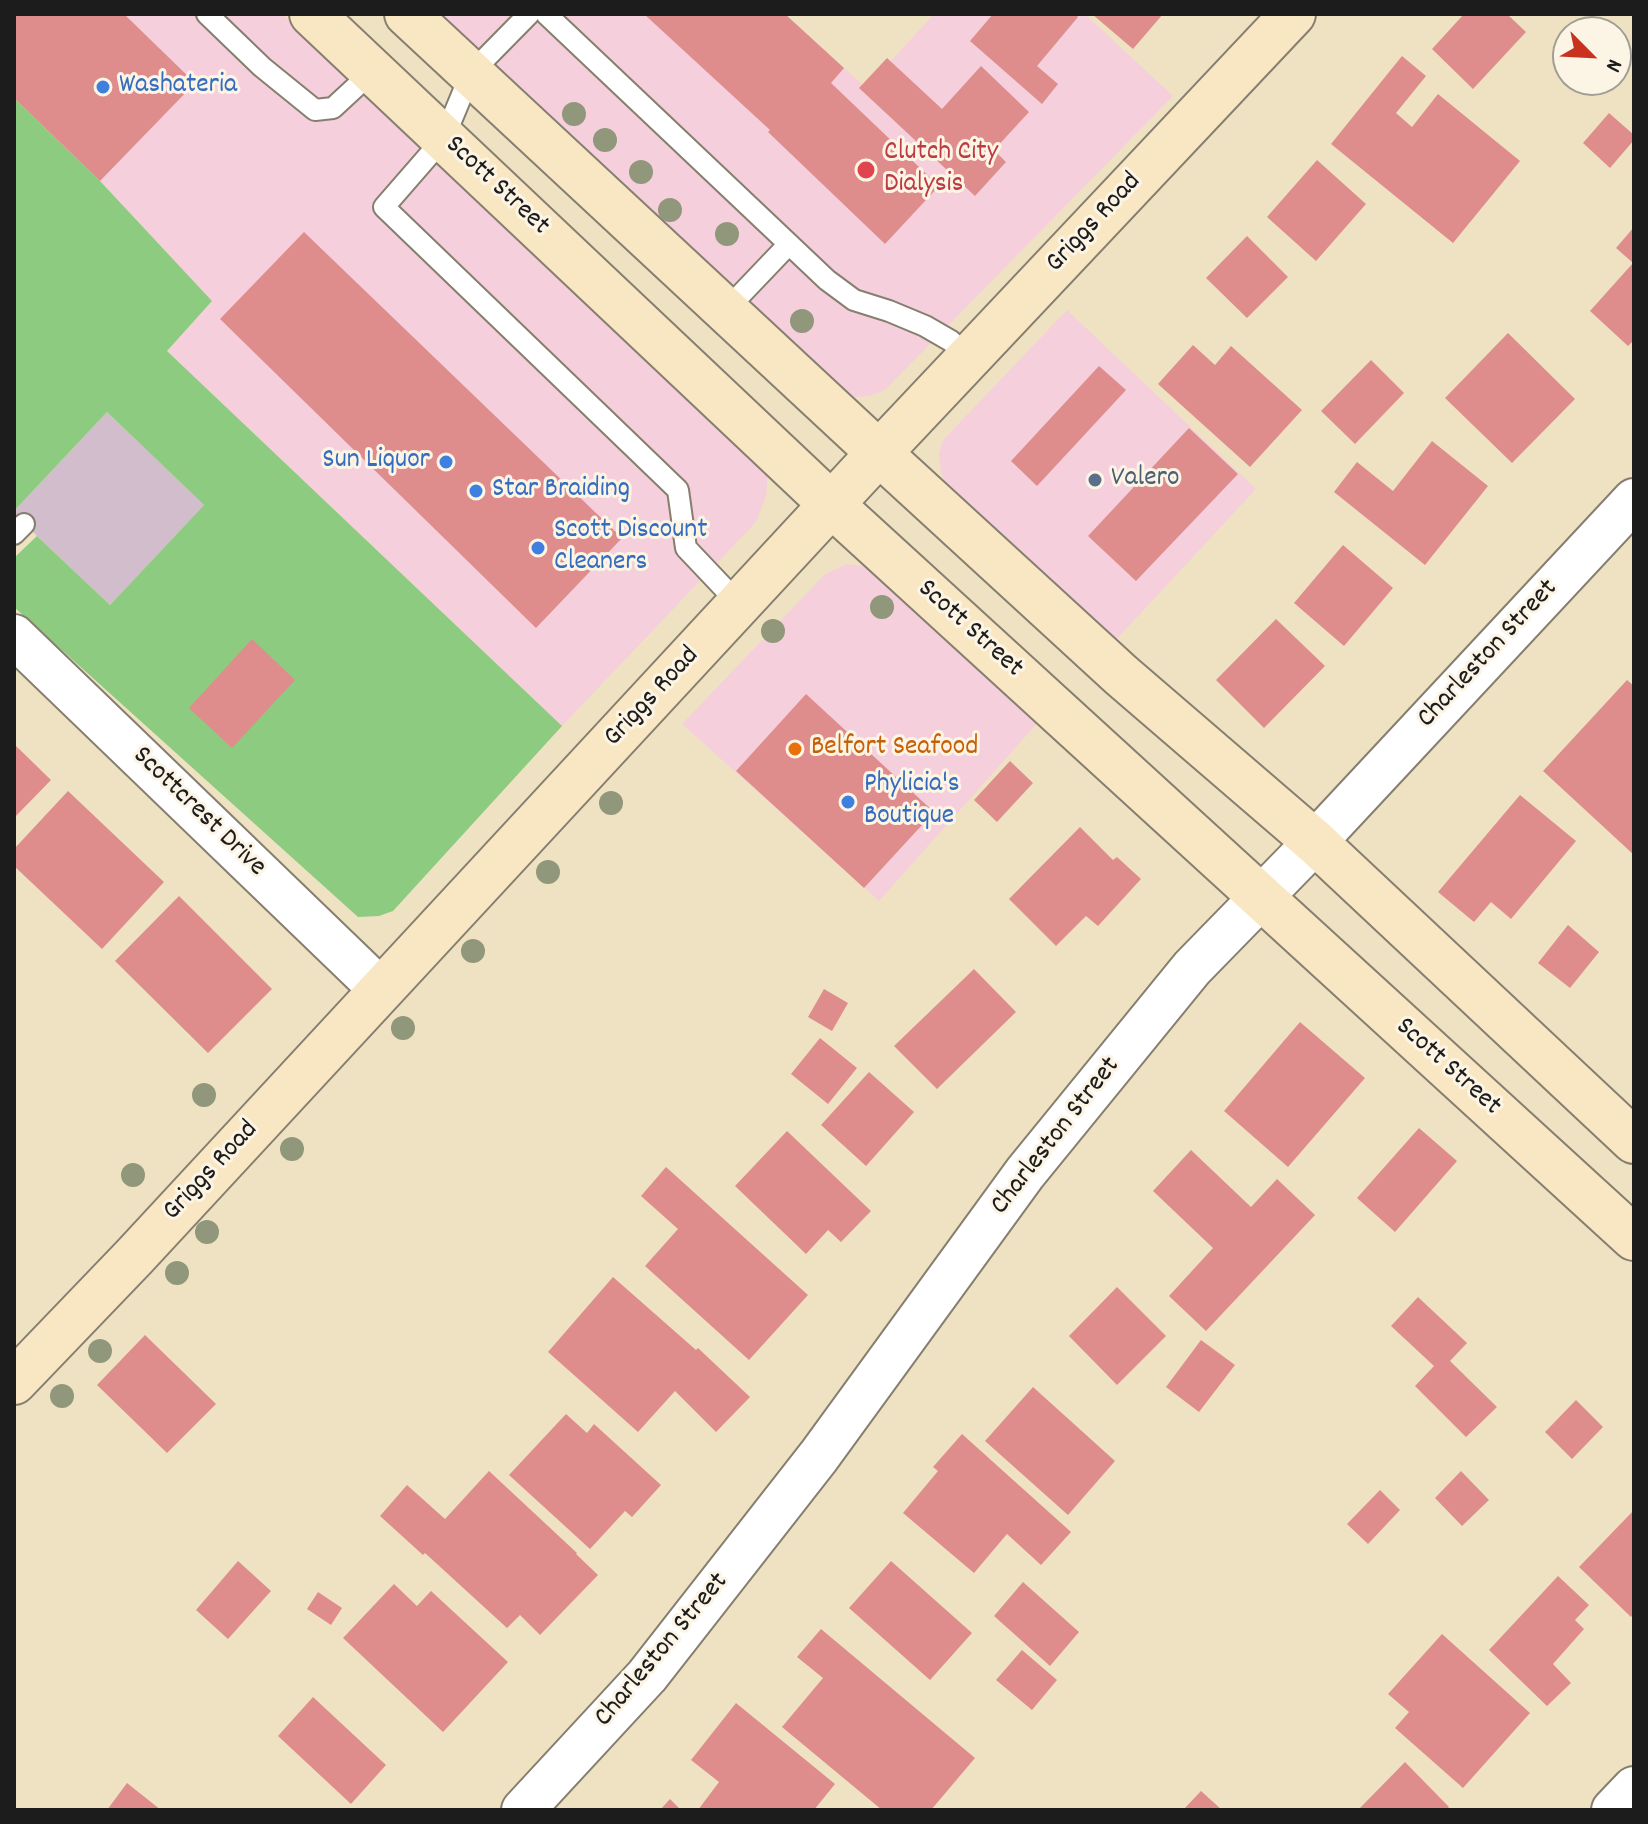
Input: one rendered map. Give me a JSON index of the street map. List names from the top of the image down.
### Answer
{
  "streets": {
    "main road": ["Scott Street", "Griggs Road"],
    "street": ["Charleston Street", "Scottcrest Drive"]
  },
  "crossings": [
    ["Scott Street", "Griggs Road"],
    ["Scott Street", "Charleston Street"],
    ["Griggs Road", "Scottcrest Drive"]
  ],
  "places": [
    "Washateria",
    "Clutch City Dialysis",
    "Sun Liquor",
    "Valero",
    "Star Braiding",
    "Scott Discount Cleaners",
    "Belfort Seafood",
    "Phylicia's Boutique"
  ],
  "north": "bottom right"
}
